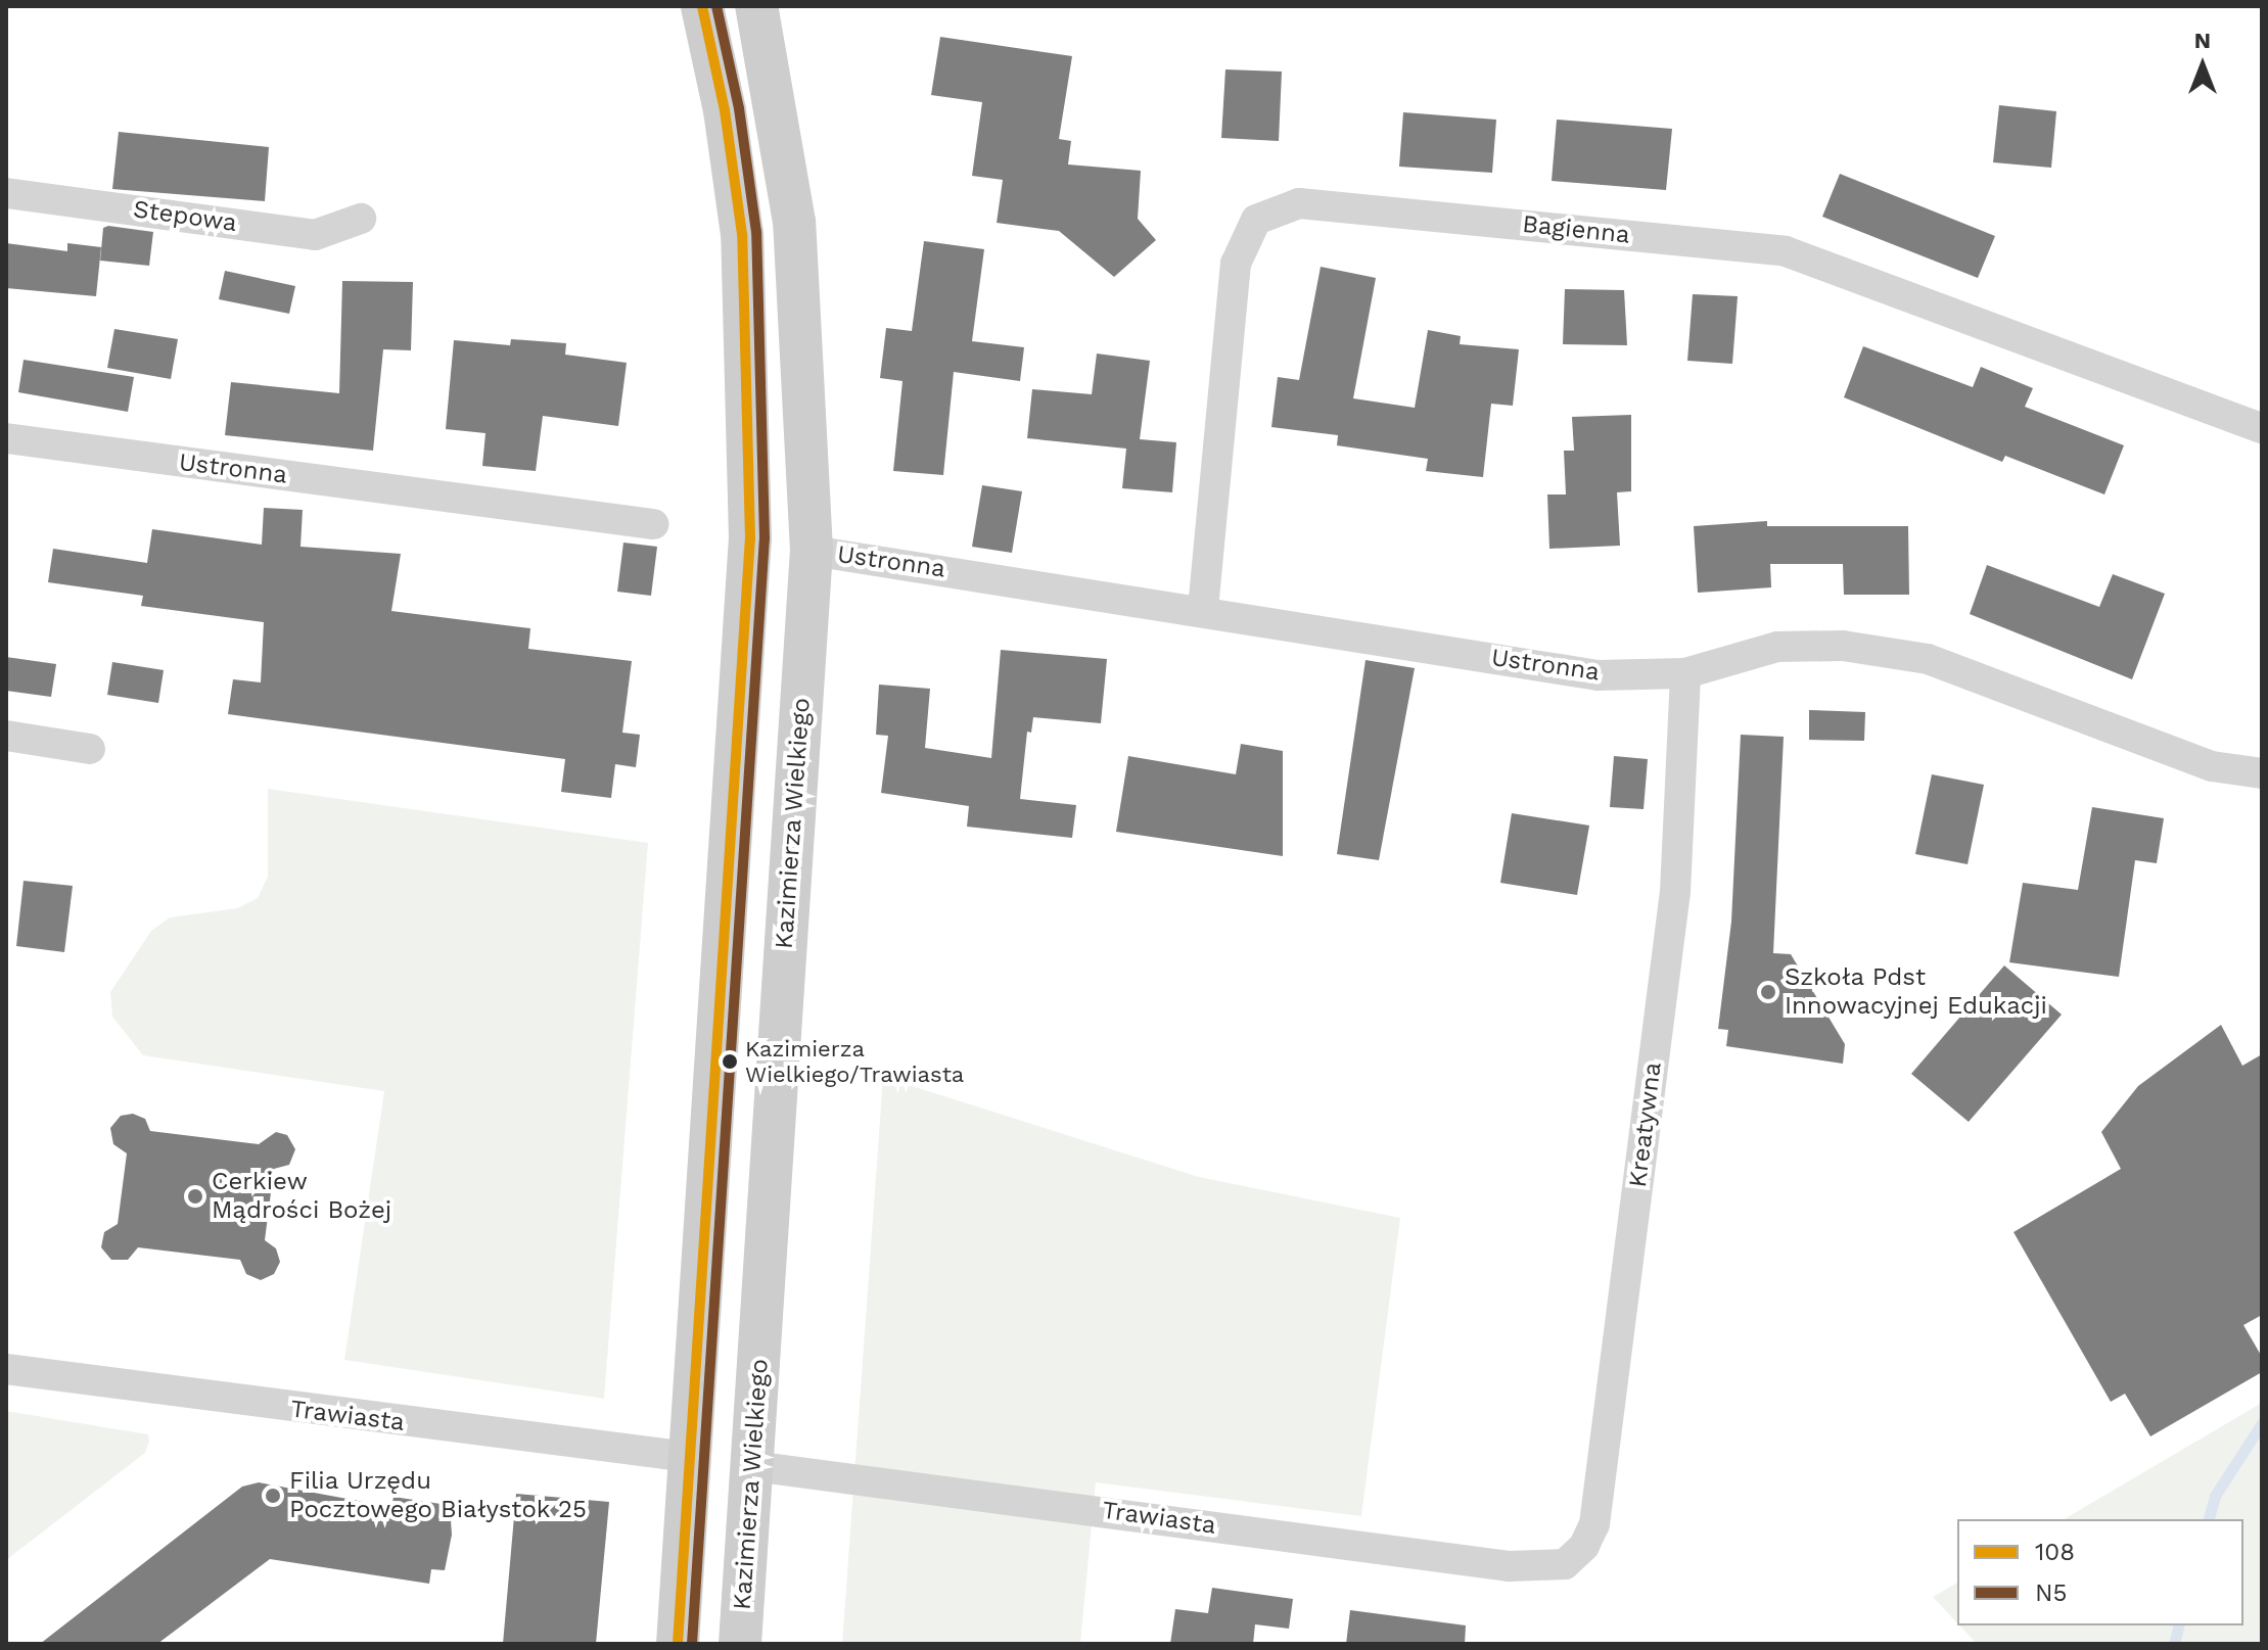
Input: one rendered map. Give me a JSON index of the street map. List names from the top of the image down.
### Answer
{
  "streets": {
    "main road": ["Kazimierza Wielkiego"],
    "street": [
      "Stepowa",
      "Bagienna",
      "Ustronna",
      "Kreatywna",
      "Trawiasta"
    ]
  },
  "crossings": [
    ["Bagienna", "Ustronna"],
    ["Ustronna", "Kazimierza Wielkiego"],
    ["Ustronna", "Kreatywna"],
    ["Kazimierza Wielkiego", "Trawiasta"],
    ["Kreatywna", "Trawiasta"]
  ],
  "places": [
    "Szkoła Pdst Innowacyjnej Edukacji",
    "Kazimierza Wielkiego/Trawiasta",
    "Cerkiew Mądrości Bożej",
    "Filia Urzędu Pocztowego Białystok 25"
  ],
  "lines": ["transit line 108", "transit line N5"],
  "legend": ["108", "N5"],
  "north": "top"
}
